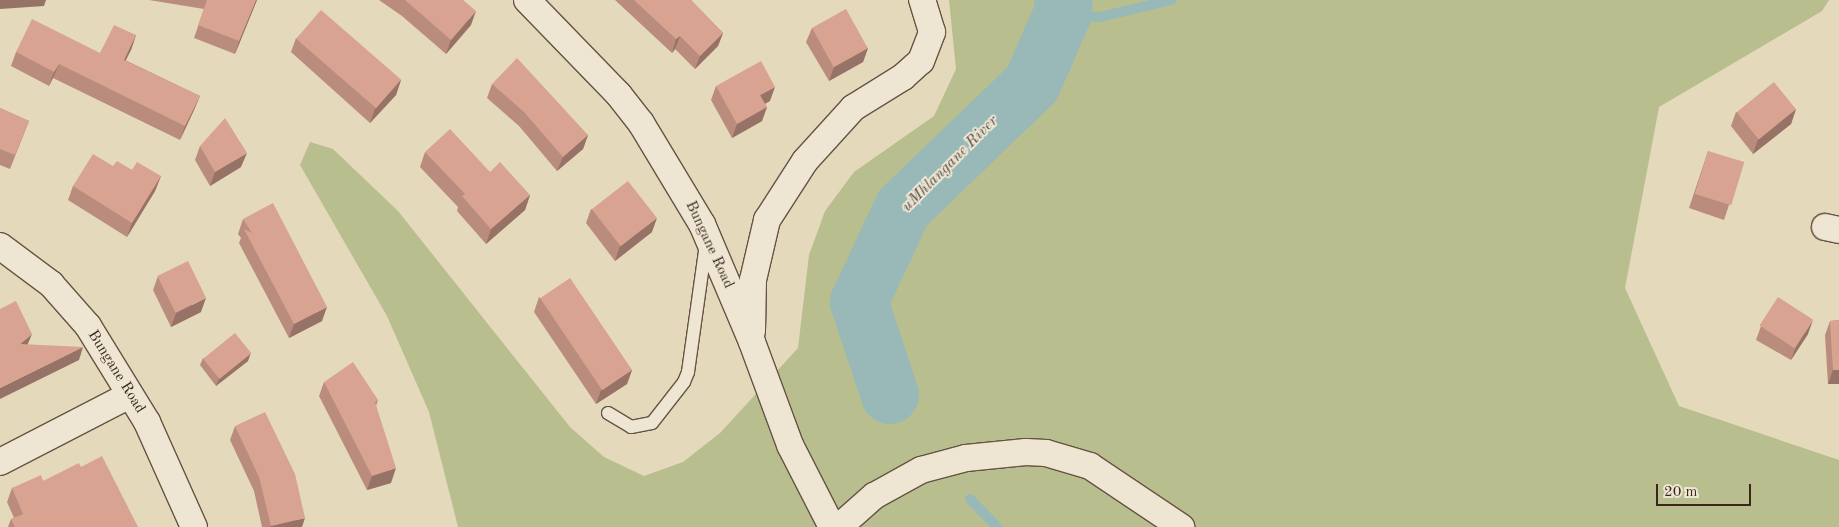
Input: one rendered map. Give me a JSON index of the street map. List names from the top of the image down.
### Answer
{
  "streets": {
    "street": ["Bungane Road"]
  },
  "water": ["uMhlangane River"],
  "scale_bar": "20 m"
}
